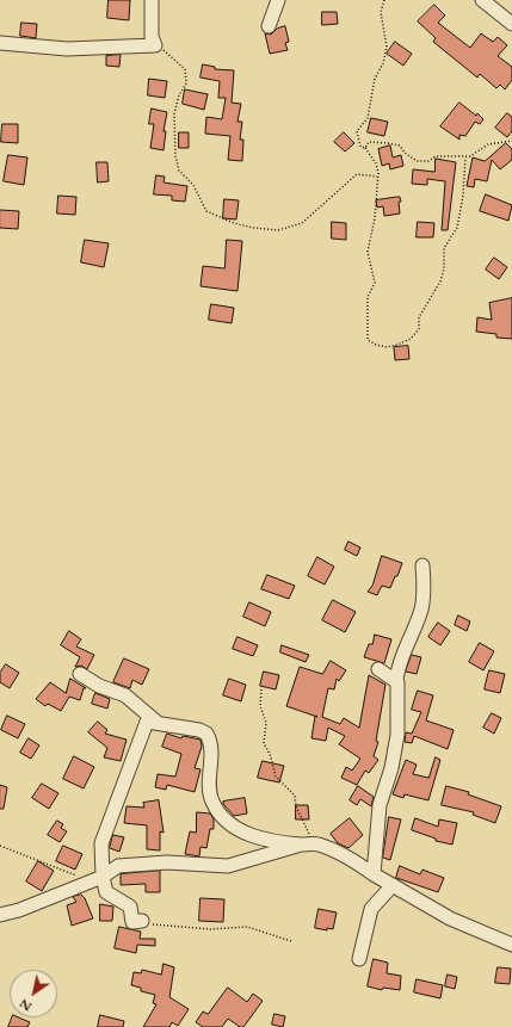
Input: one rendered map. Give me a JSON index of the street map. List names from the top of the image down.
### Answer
{
  "north": "bottom left"
}
